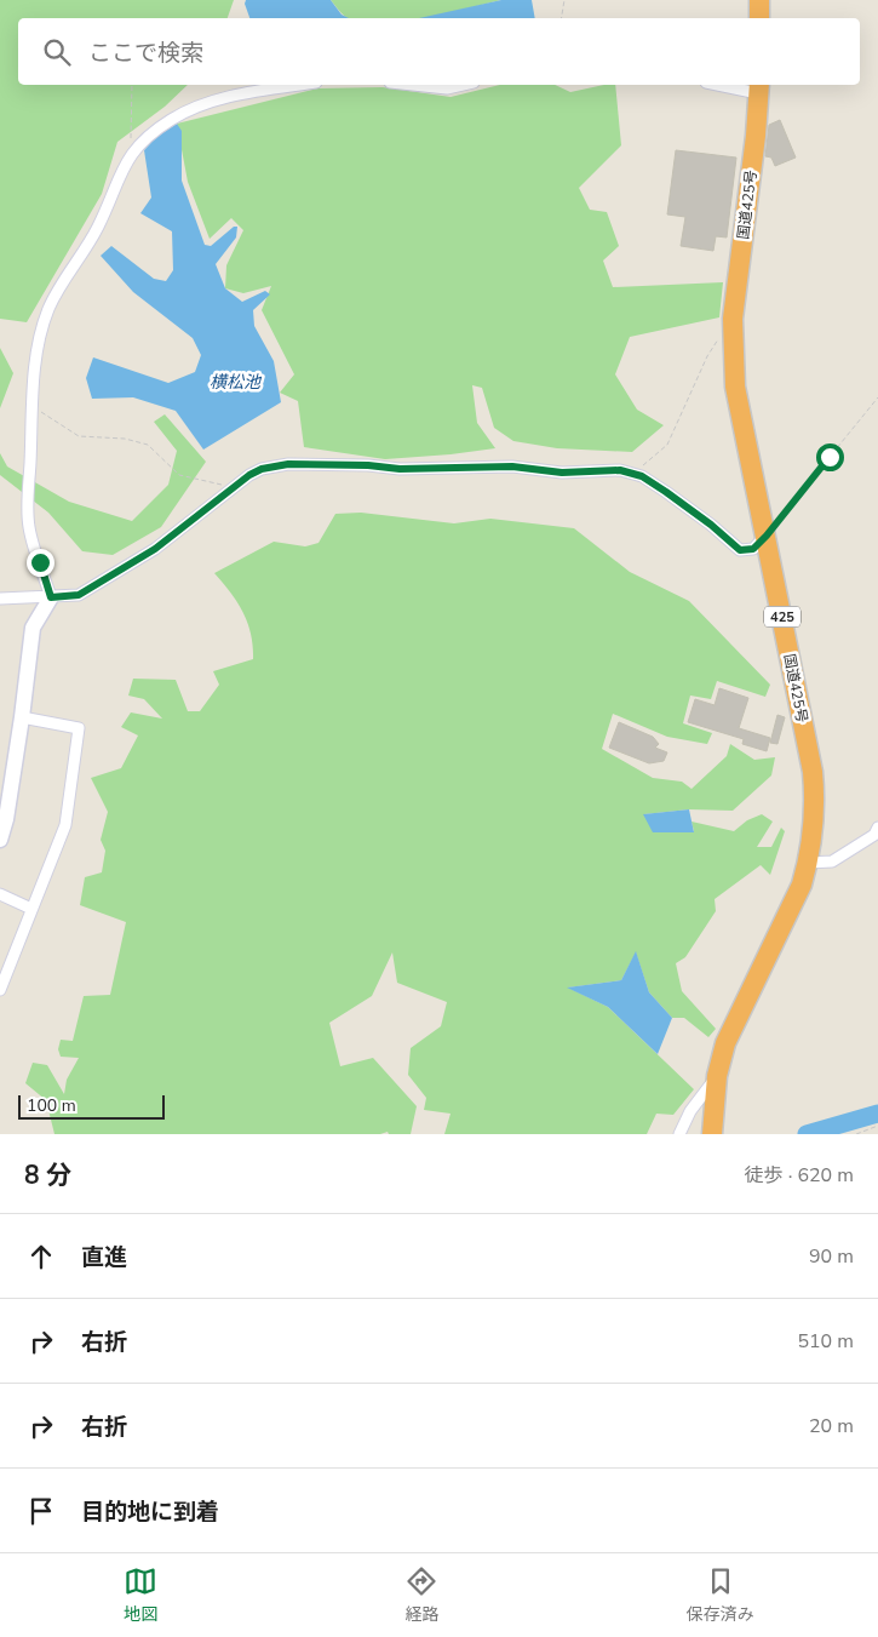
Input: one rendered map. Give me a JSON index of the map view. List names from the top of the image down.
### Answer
{
  "streets": {
    "highway": ["国道425号", "425"]
  },
  "water": ["横松池"],
  "scale_bar": "100 m",
  "page": {
    "search": "ここで検索",
    "scale": "100 m",
    "heading": ["8 分", "徒歩 · 620 m"],
    "list": [
      ["直進", "90 m"],
      ["右折", "510 m"],
      ["右折", "20 m"],
      "目的地に到着"
    ],
    "nav": ["地図", "経路", "保存済み"]
  }
}
